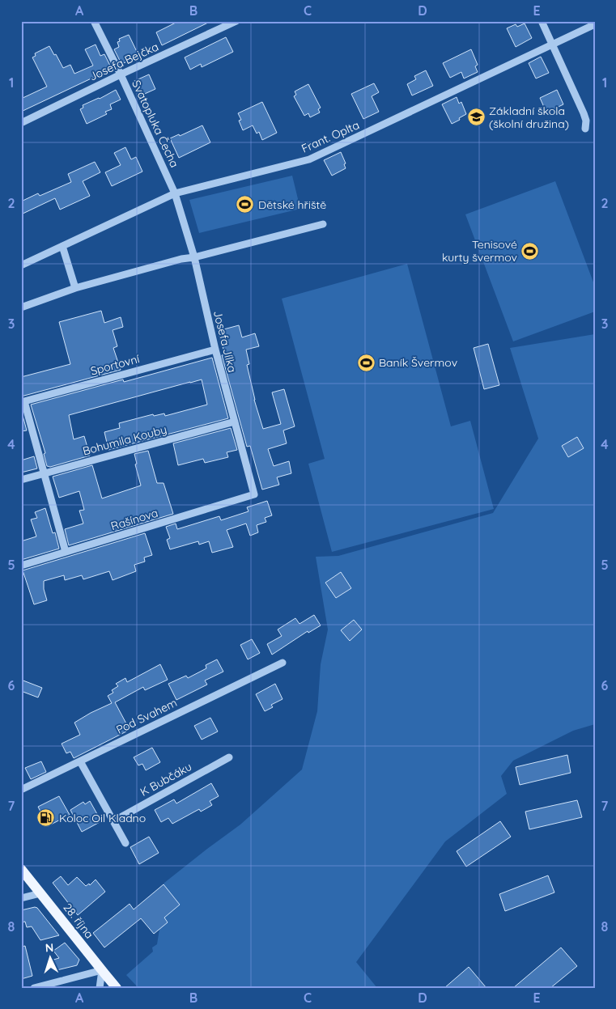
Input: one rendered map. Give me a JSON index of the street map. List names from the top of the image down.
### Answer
{
  "streets": {
    "main road": ["28. října"],
    "street": [
      "Josefa Bejčka",
      "Svatopluka Čecha",
      "Frant. Oplta",
      "Josefa Jílka",
      "Sportovní",
      "Bohumila Kouby",
      "Rašínova",
      "Pod Svahem",
      "K Bubčáku"
    ]
  },
  "crossings": [
    ["Josefa Bejčka", "Svatopluka Čecha"],
    ["Svatopluka Čecha", "Frant. Oplta"],
    ["Svatopluka Čecha", "Josefa Jílka"],
    ["Frant. Oplta", "Josefa Jílka"],
    ["Josefa Jílka", "Sportovní"],
    ["Josefa Jílka", "Bohumila Kouby"],
    ["Josefa Jílka", "Rašínova"]
  ],
  "places": {
    "school or university": ["Základní škola (školní družina)"],
    "sports": ["Dětské hřiště", "Tenisové kurty švermov", "Baník Švermov"],
    "fuel station": ["Koloc Oil Kladno"]
  },
  "north": "top",
  "grid": {
    "columns": [
      "A",
      "B",
      "C",
      "D",
      "E"
    ],
    "rows": [
      "1",
      "2",
      "3",
      "4",
      "5",
      "6",
      "7",
      "8"
    ]
  }
}
